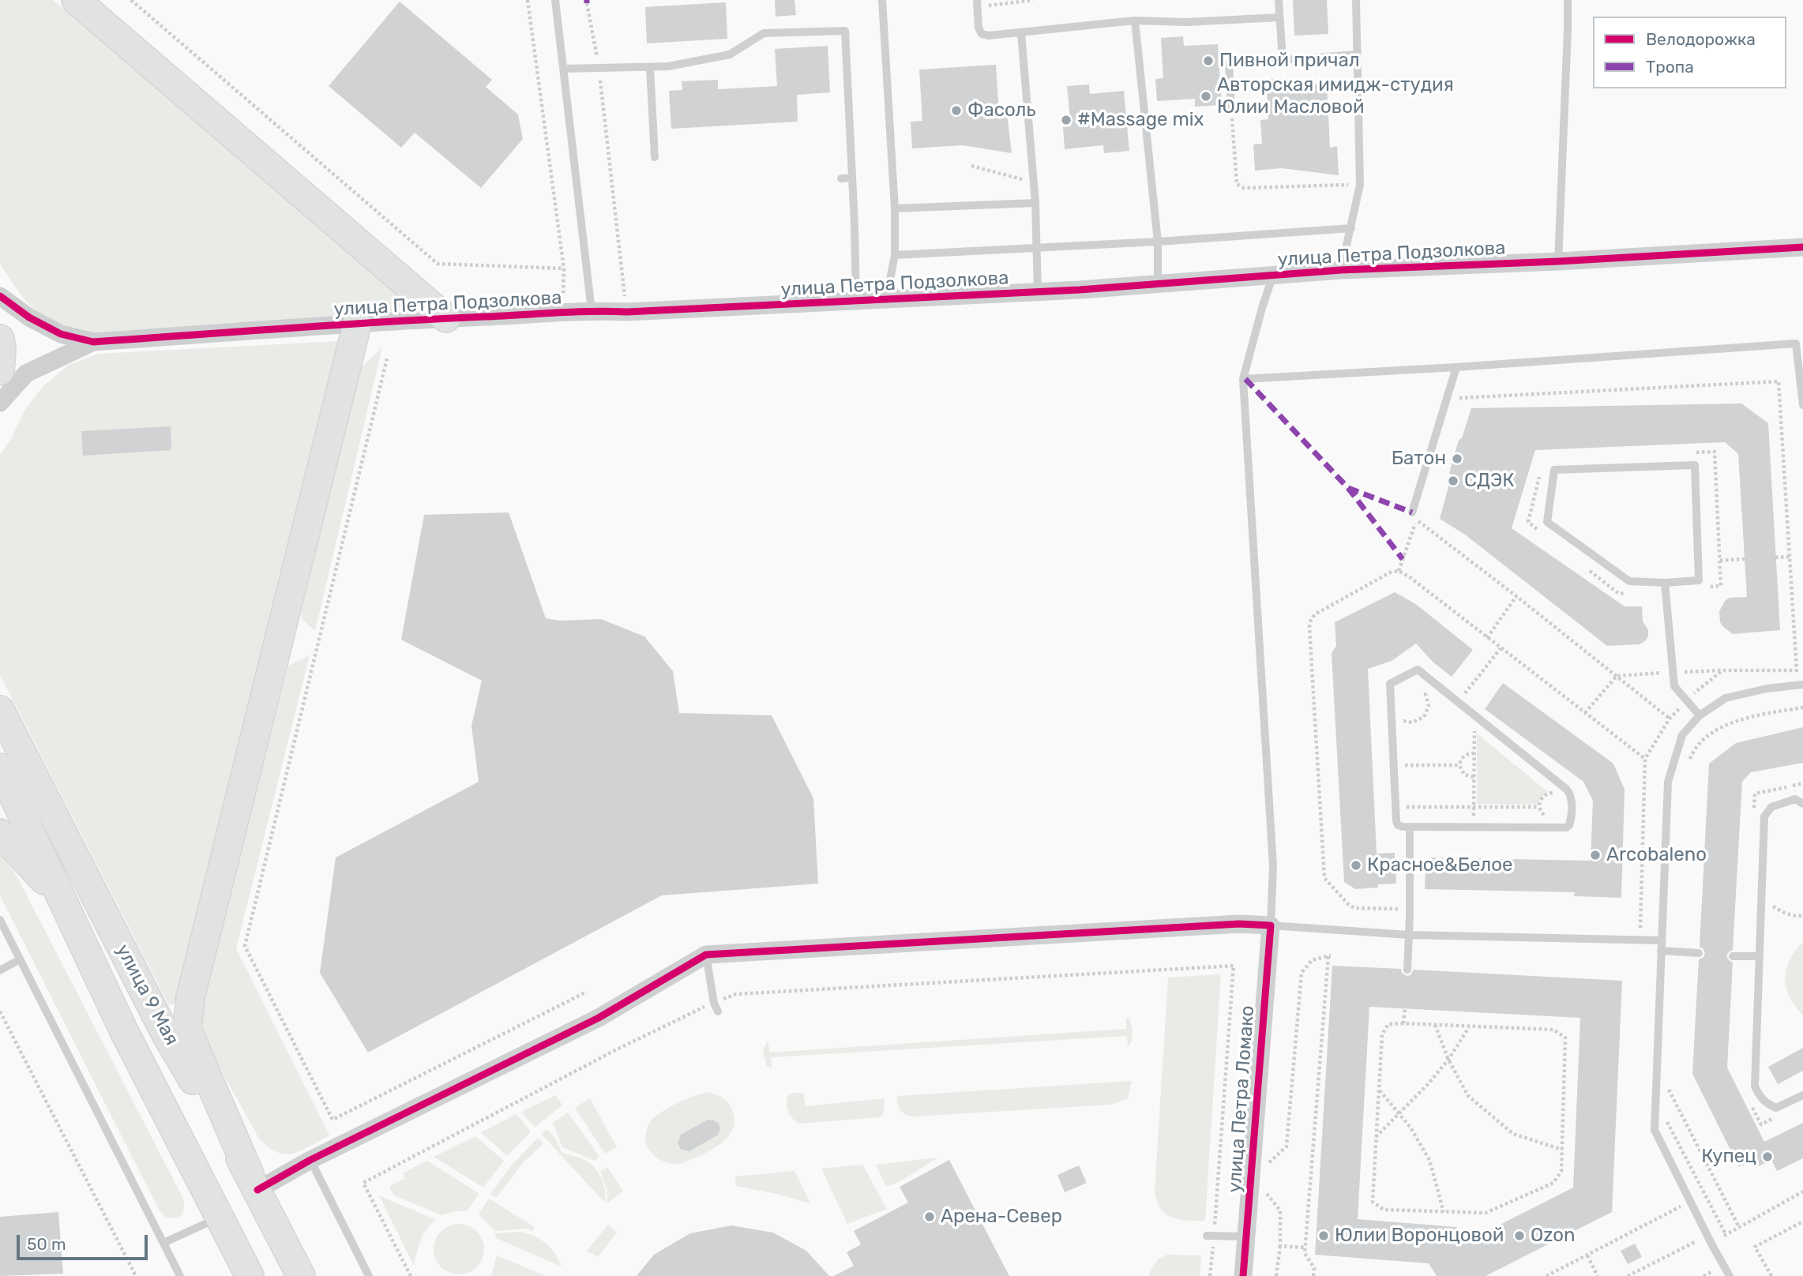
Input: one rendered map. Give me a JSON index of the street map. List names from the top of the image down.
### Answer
{
  "streets": {
    "main road": ["улица 9 Мая"],
    "street": ["улица Петра Подзолкова", "улица Петра Ломако"]
  },
  "places": [
    "Пивной причал",
    "Авторская имидж-студия Юлии Масловой",
    "Фасоль",
    "#Massage mix",
    "Батон",
    "СДЭК",
    "Arcobaleno",
    "Красное&Белое",
    "Купец",
    "Арена-Север",
    "Юлии Воронцовой",
    "Ozon"
  ],
  "legend": ["Велодорожка", "Тропа"],
  "scale_bar": "50 m"
}
